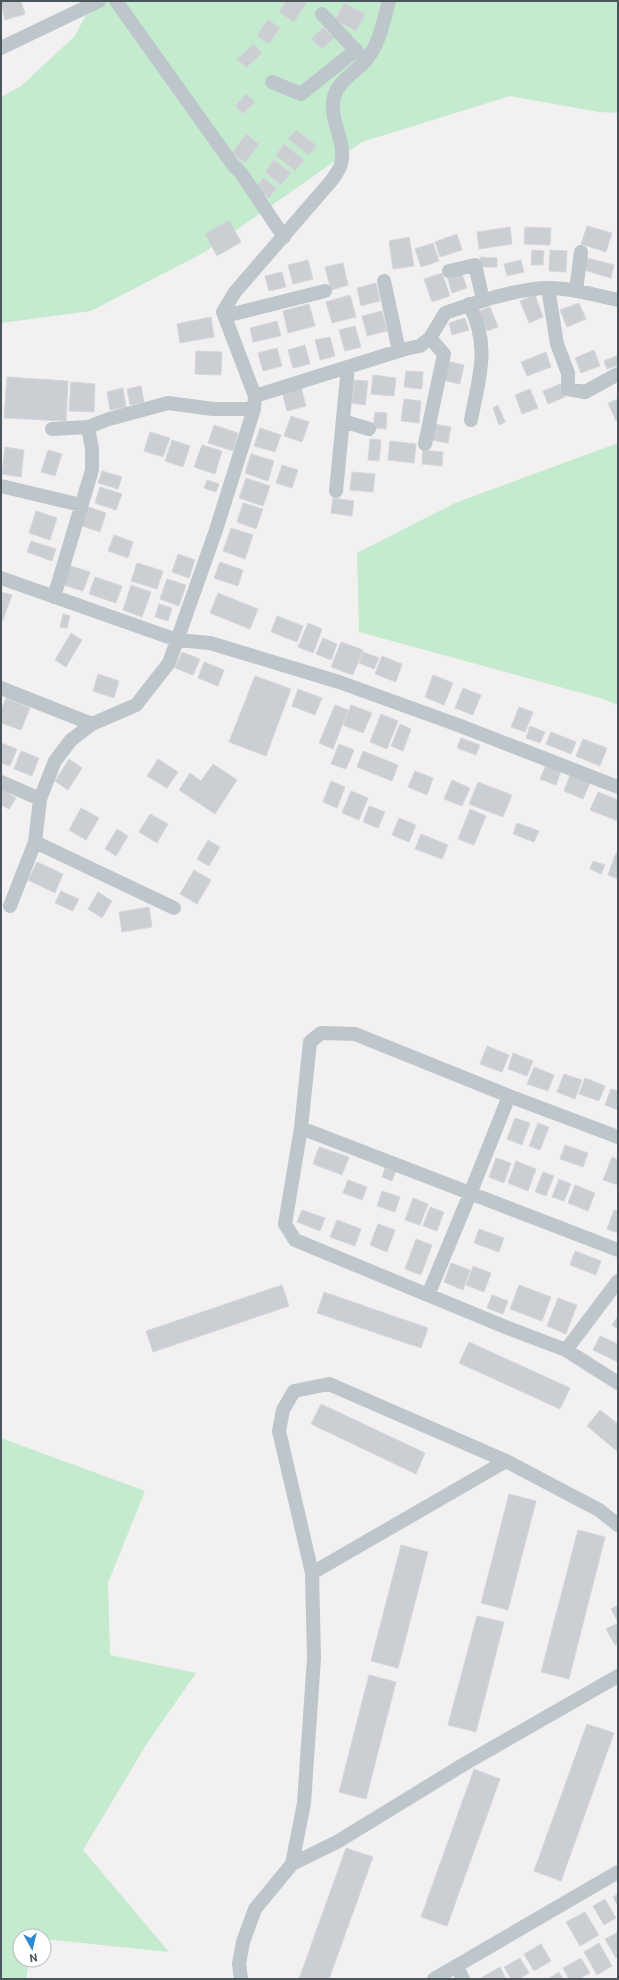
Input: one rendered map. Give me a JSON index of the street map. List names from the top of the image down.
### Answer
{
  "north": "bottom"
}
